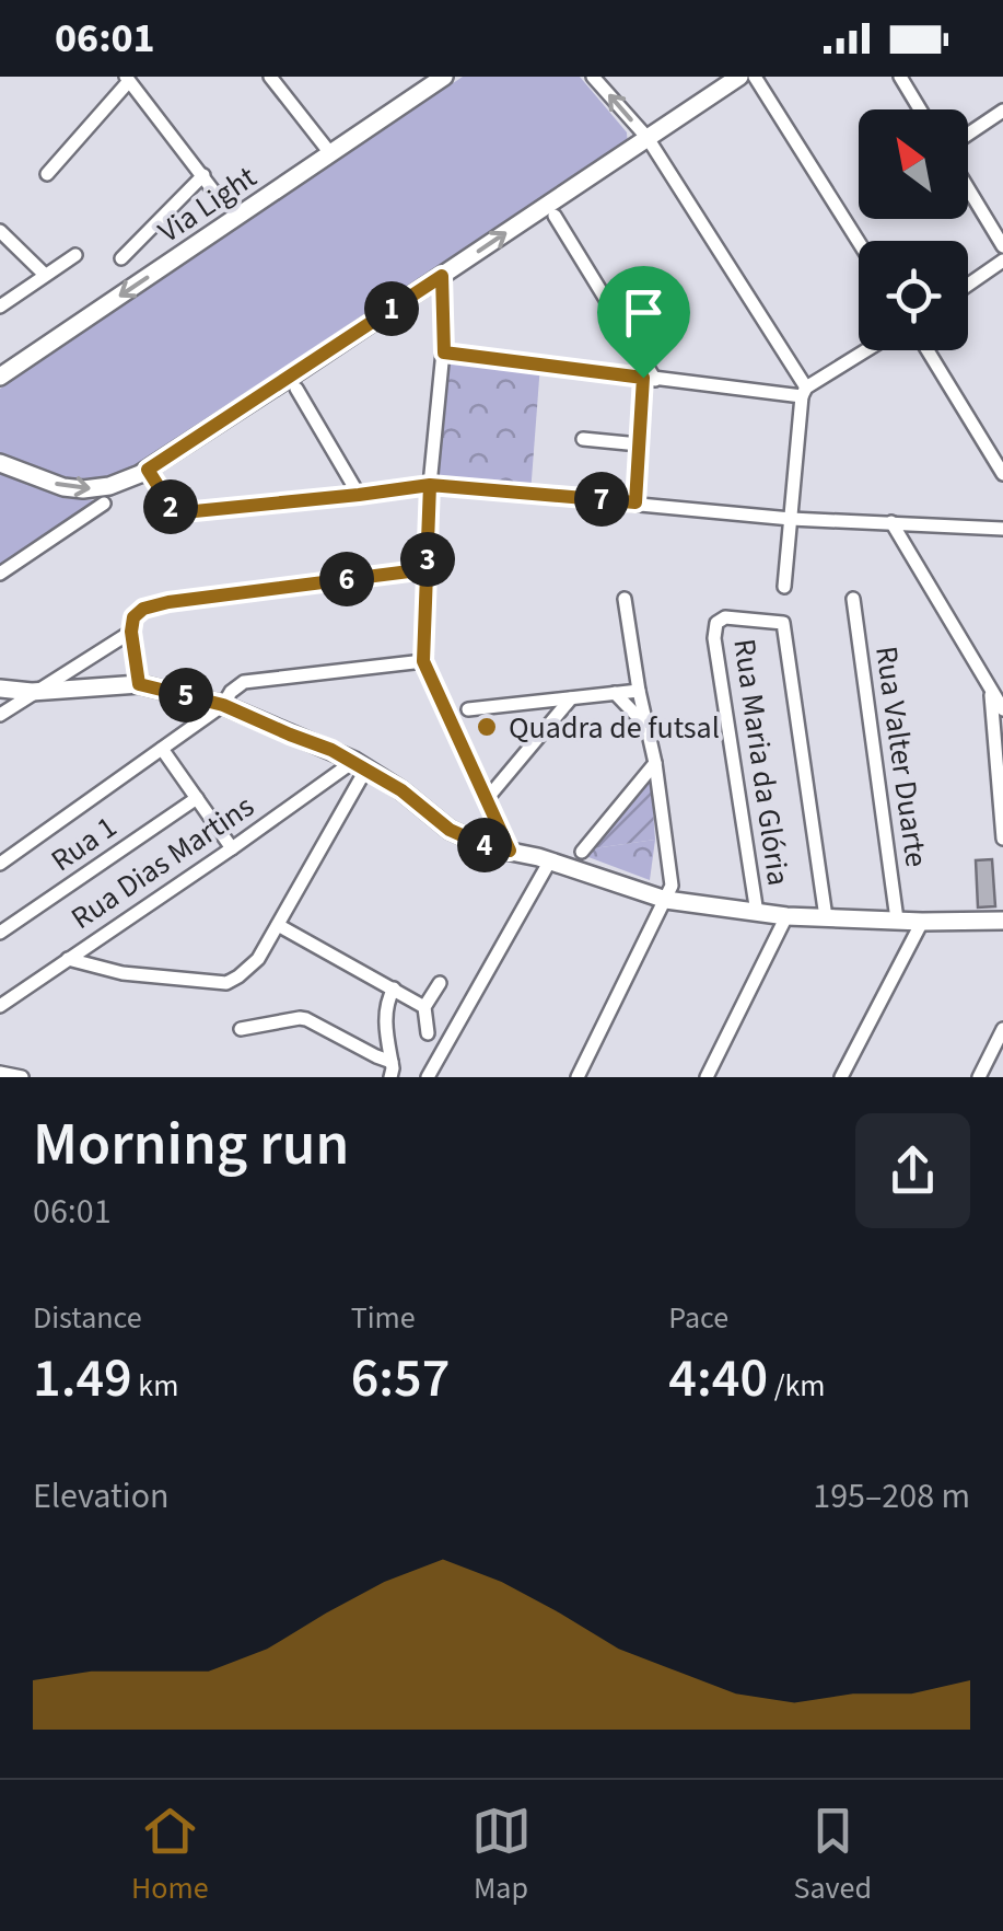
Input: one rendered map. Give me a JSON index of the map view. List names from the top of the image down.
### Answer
{
  "streets": {
    "street": [
      "Via Light",
      "Rua Valter Duarte",
      "Rua Maria da Glória",
      "Rua 1",
      "Rua Dias Martins"
    ]
  },
  "places": ["Quadra de futsal"],
  "north": "top left",
  "page": {
    "status": "06:01",
    "pins": [
      "1",
      "7",
      "2",
      "3",
      "6",
      "5",
      "4"
    ],
    "heading": ["Morning run", "06:01"],
    "stats": [
      ["Distance", "1.49 km"],
      ["Time", "6:57"],
      ["Pace", "4:40 /km"]
    ],
    "chart": ["Elevation", "195–208 m"],
    "tabs": ["Home", "Map", "Saved"]
  }
}
